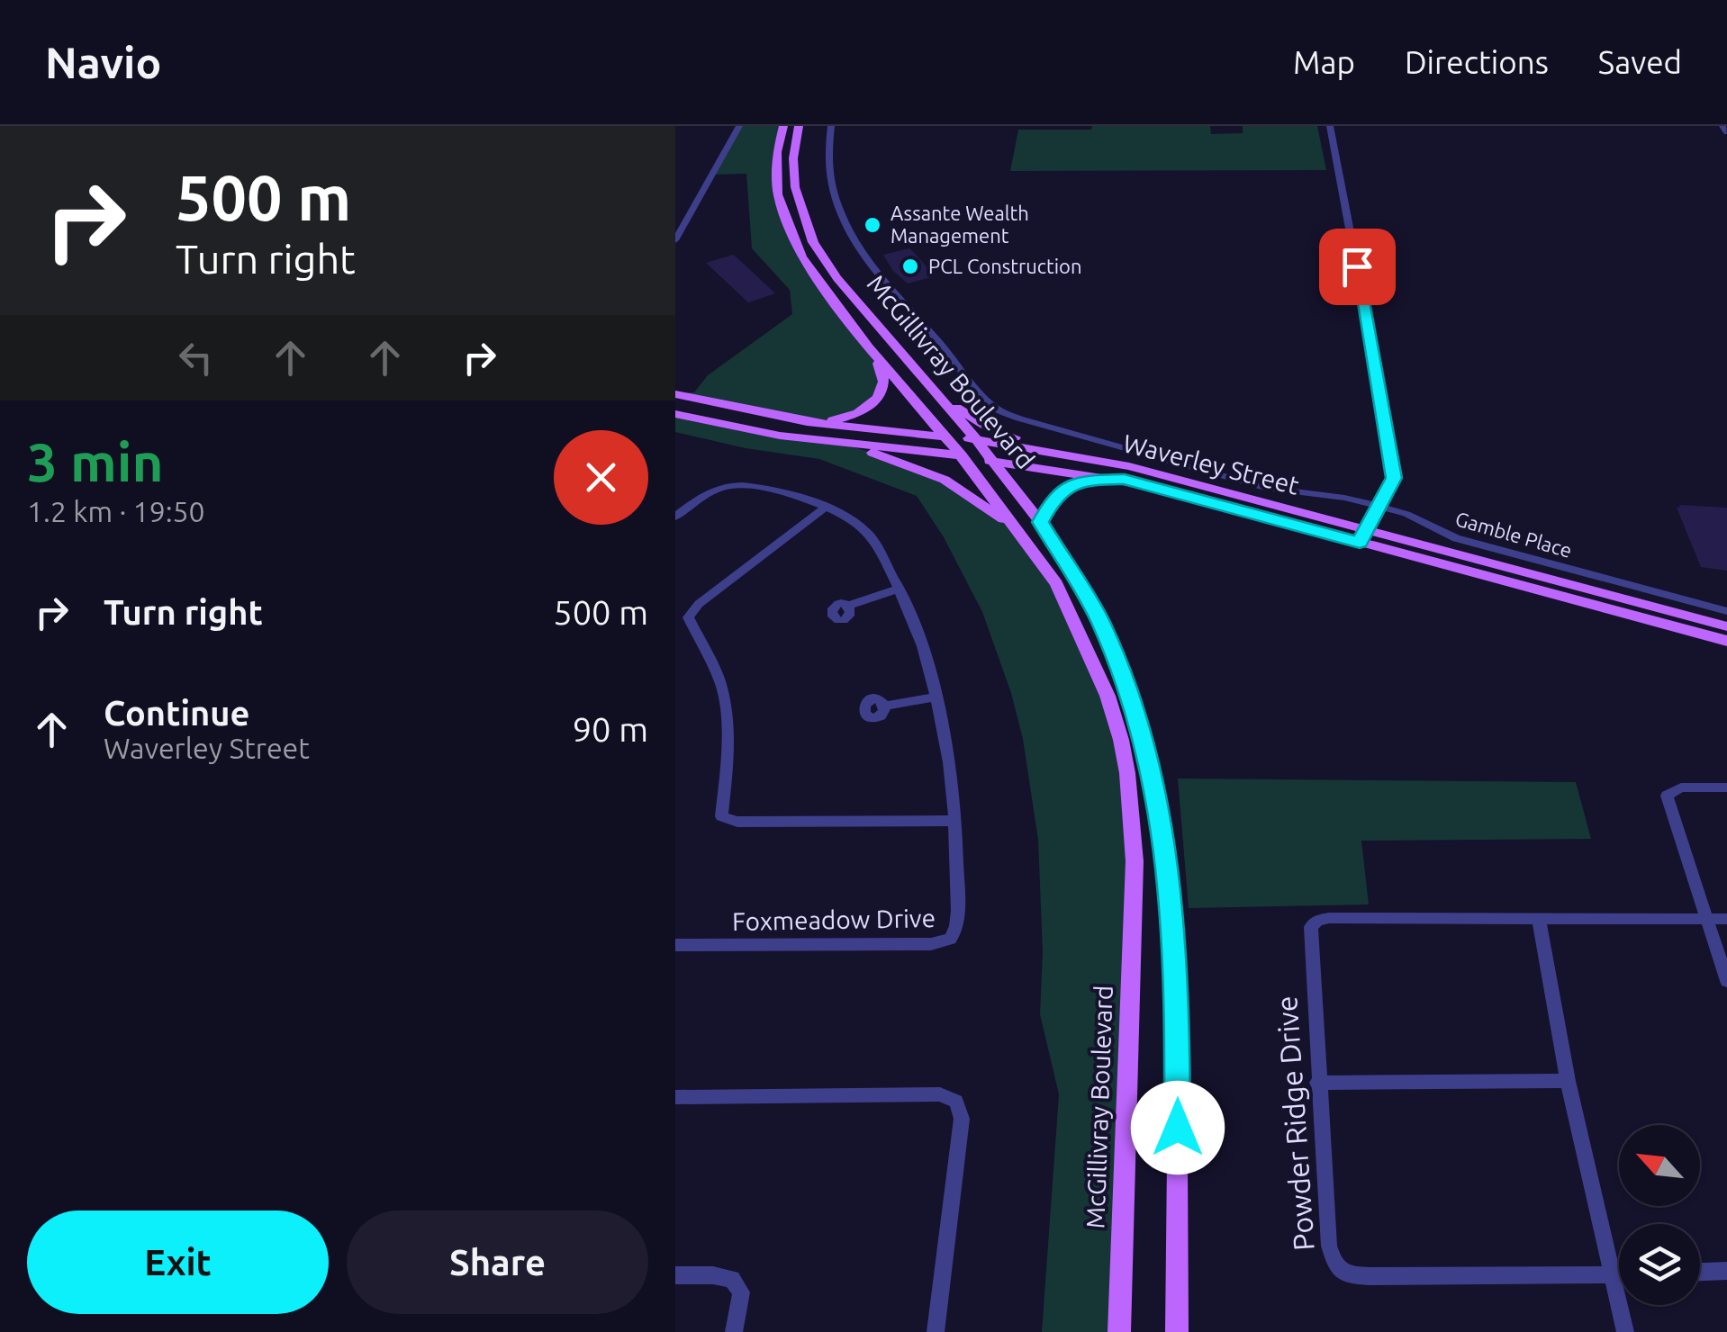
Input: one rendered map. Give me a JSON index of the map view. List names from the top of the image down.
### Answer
{
  "streets": {
    "main road": ["McGillivray Boulevard", "Waverley Street"],
    "street": ["Gamble Place", "Foxmeadow Drive", "Powder Ridge Drive"]
  },
  "crossings": [
    ["McGillivray Boulevard", "Waverley Street"]
  ],
  "places": ["Assante Wealth Management", "PCL Construction"],
  "north": "top left",
  "page": {
    "header": "Navio",
    "nav": ["Map", "Directions", "Saved"],
    "turn": ["500 m", "Turn right"],
    "heading": ["3 min", "1.2 km · 19:50"],
    "list": [
      {
        "name": "Turn right",
        "value": "500 m"
      },
      {
        "name": "Continue",
        "note": "Waverley Street",
        "value": "90 m"
      }
    ],
    "buttons": ["Exit", "Share"]
  }
}
